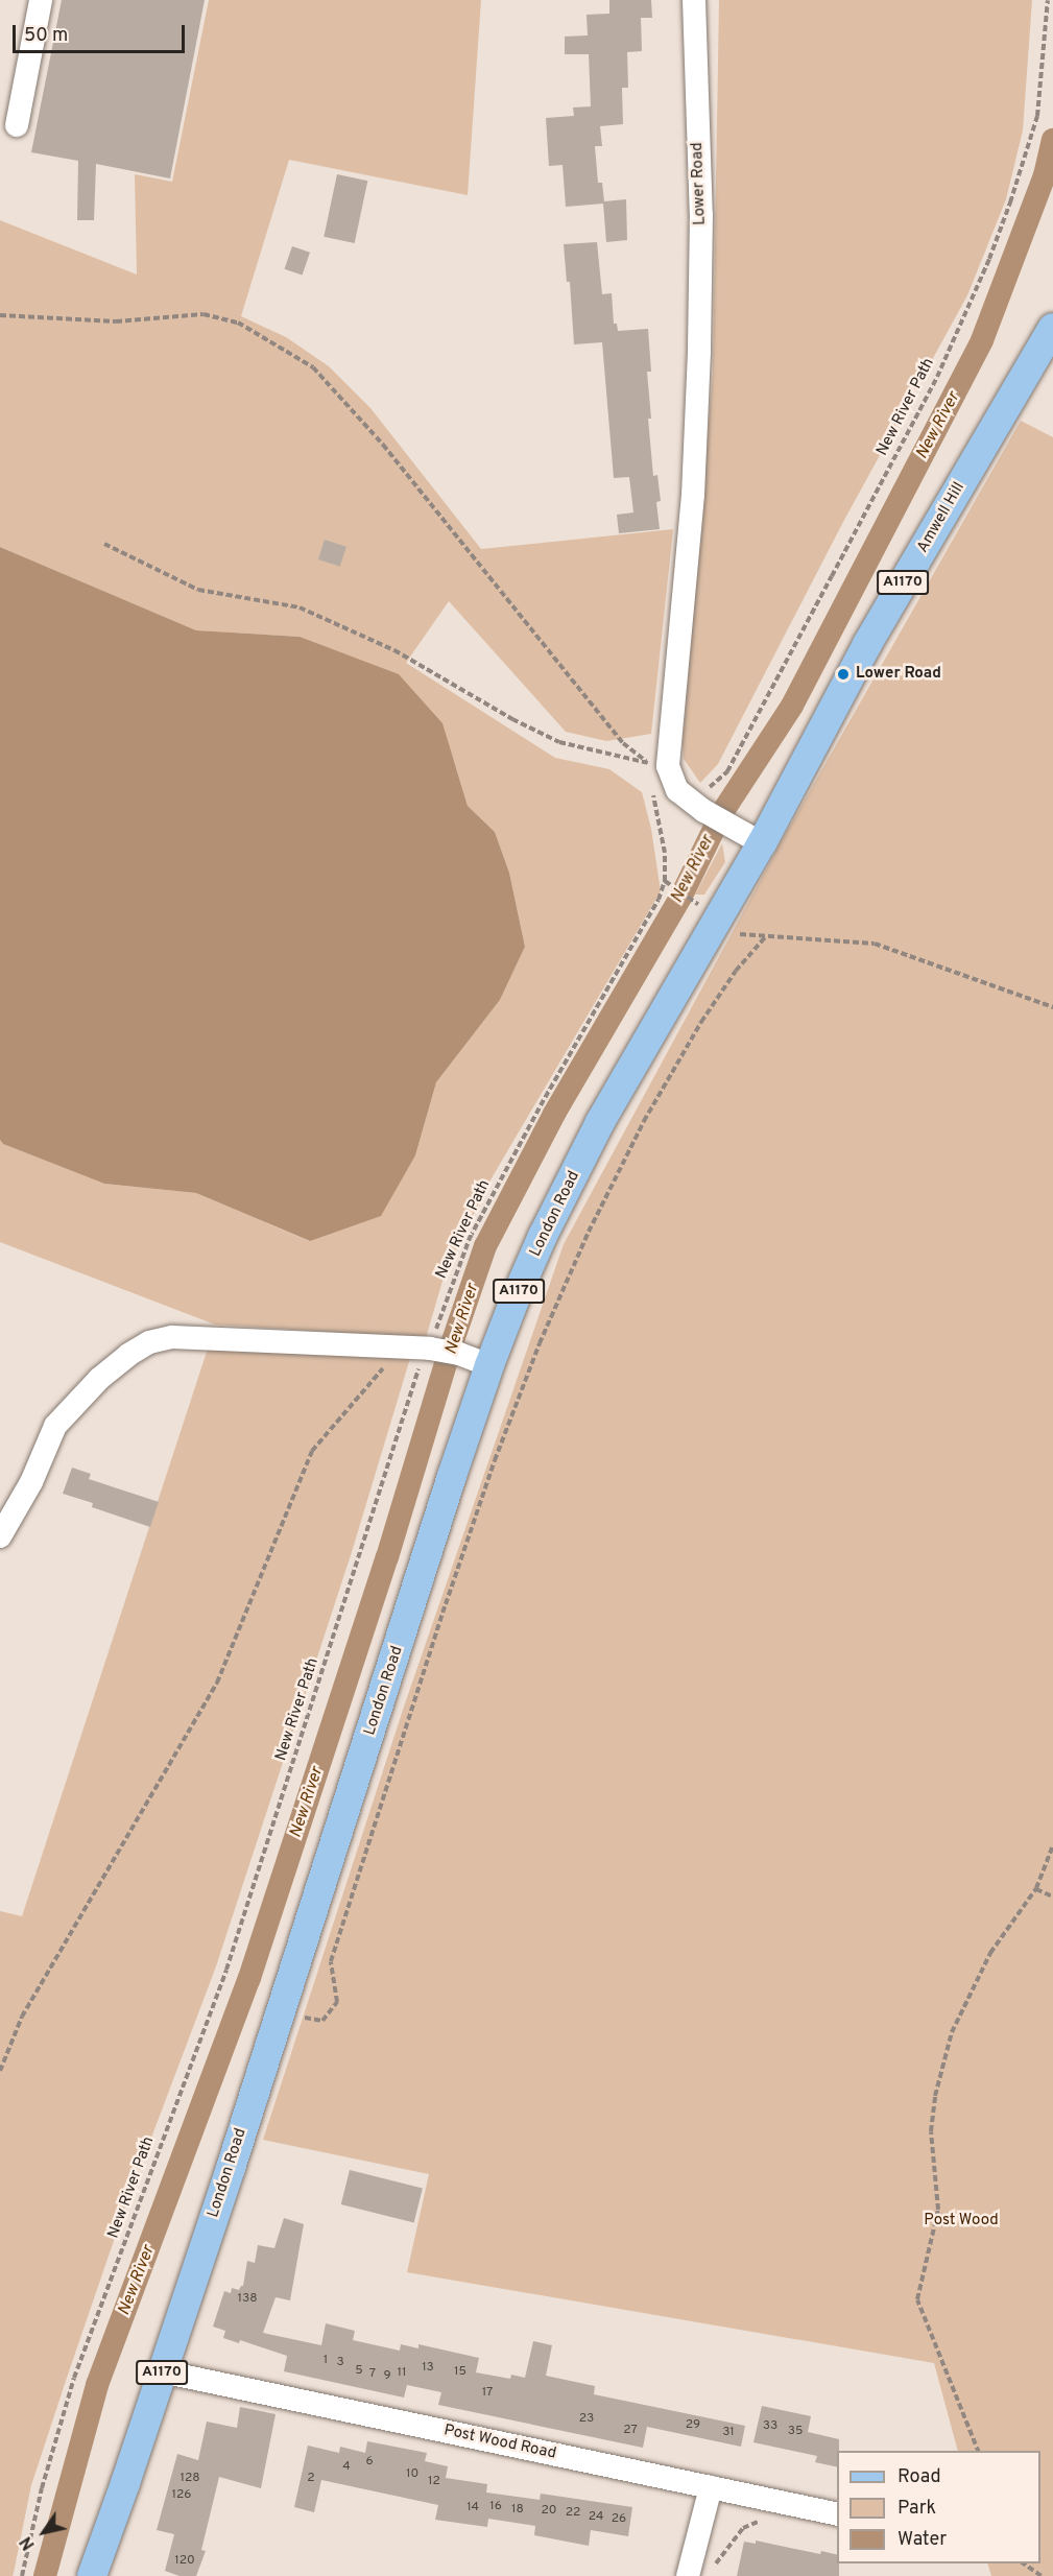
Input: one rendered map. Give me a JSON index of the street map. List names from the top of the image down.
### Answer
{
  "streets": {
    "main road": ["Amwell Hill", "A1170", "London Road"],
    "street": ["Lower Road", "Post Wood Road"],
    "path": ["New River Path"]
  },
  "crossings": [
    ["Lower Road", "New River Path"],
    ["Lower Road", "Amwell Hill"],
    ["Lower Road", "London Road"],
    ["Amwell Hill", "London Road"],
    ["London Road", "Post Wood Road"]
  ],
  "water": ["New River"],
  "parks": ["Post Wood"],
  "places": ["Lower Road"],
  "house_numbers": [
    "138",
    "1",
    "3",
    "13",
    "5",
    "15",
    "11",
    "7",
    "9",
    "17",
    "23",
    "29",
    "33",
    "27",
    "35",
    "31",
    "6",
    "4",
    "10",
    "128",
    "2",
    "12",
    "126",
    "16",
    "14",
    "18",
    "20",
    "22",
    "24",
    "26",
    "120"
  ],
  "legend": ["Road", "Park", "Water"],
  "scale_bar": "50 m",
  "north": "bottom left"
}
